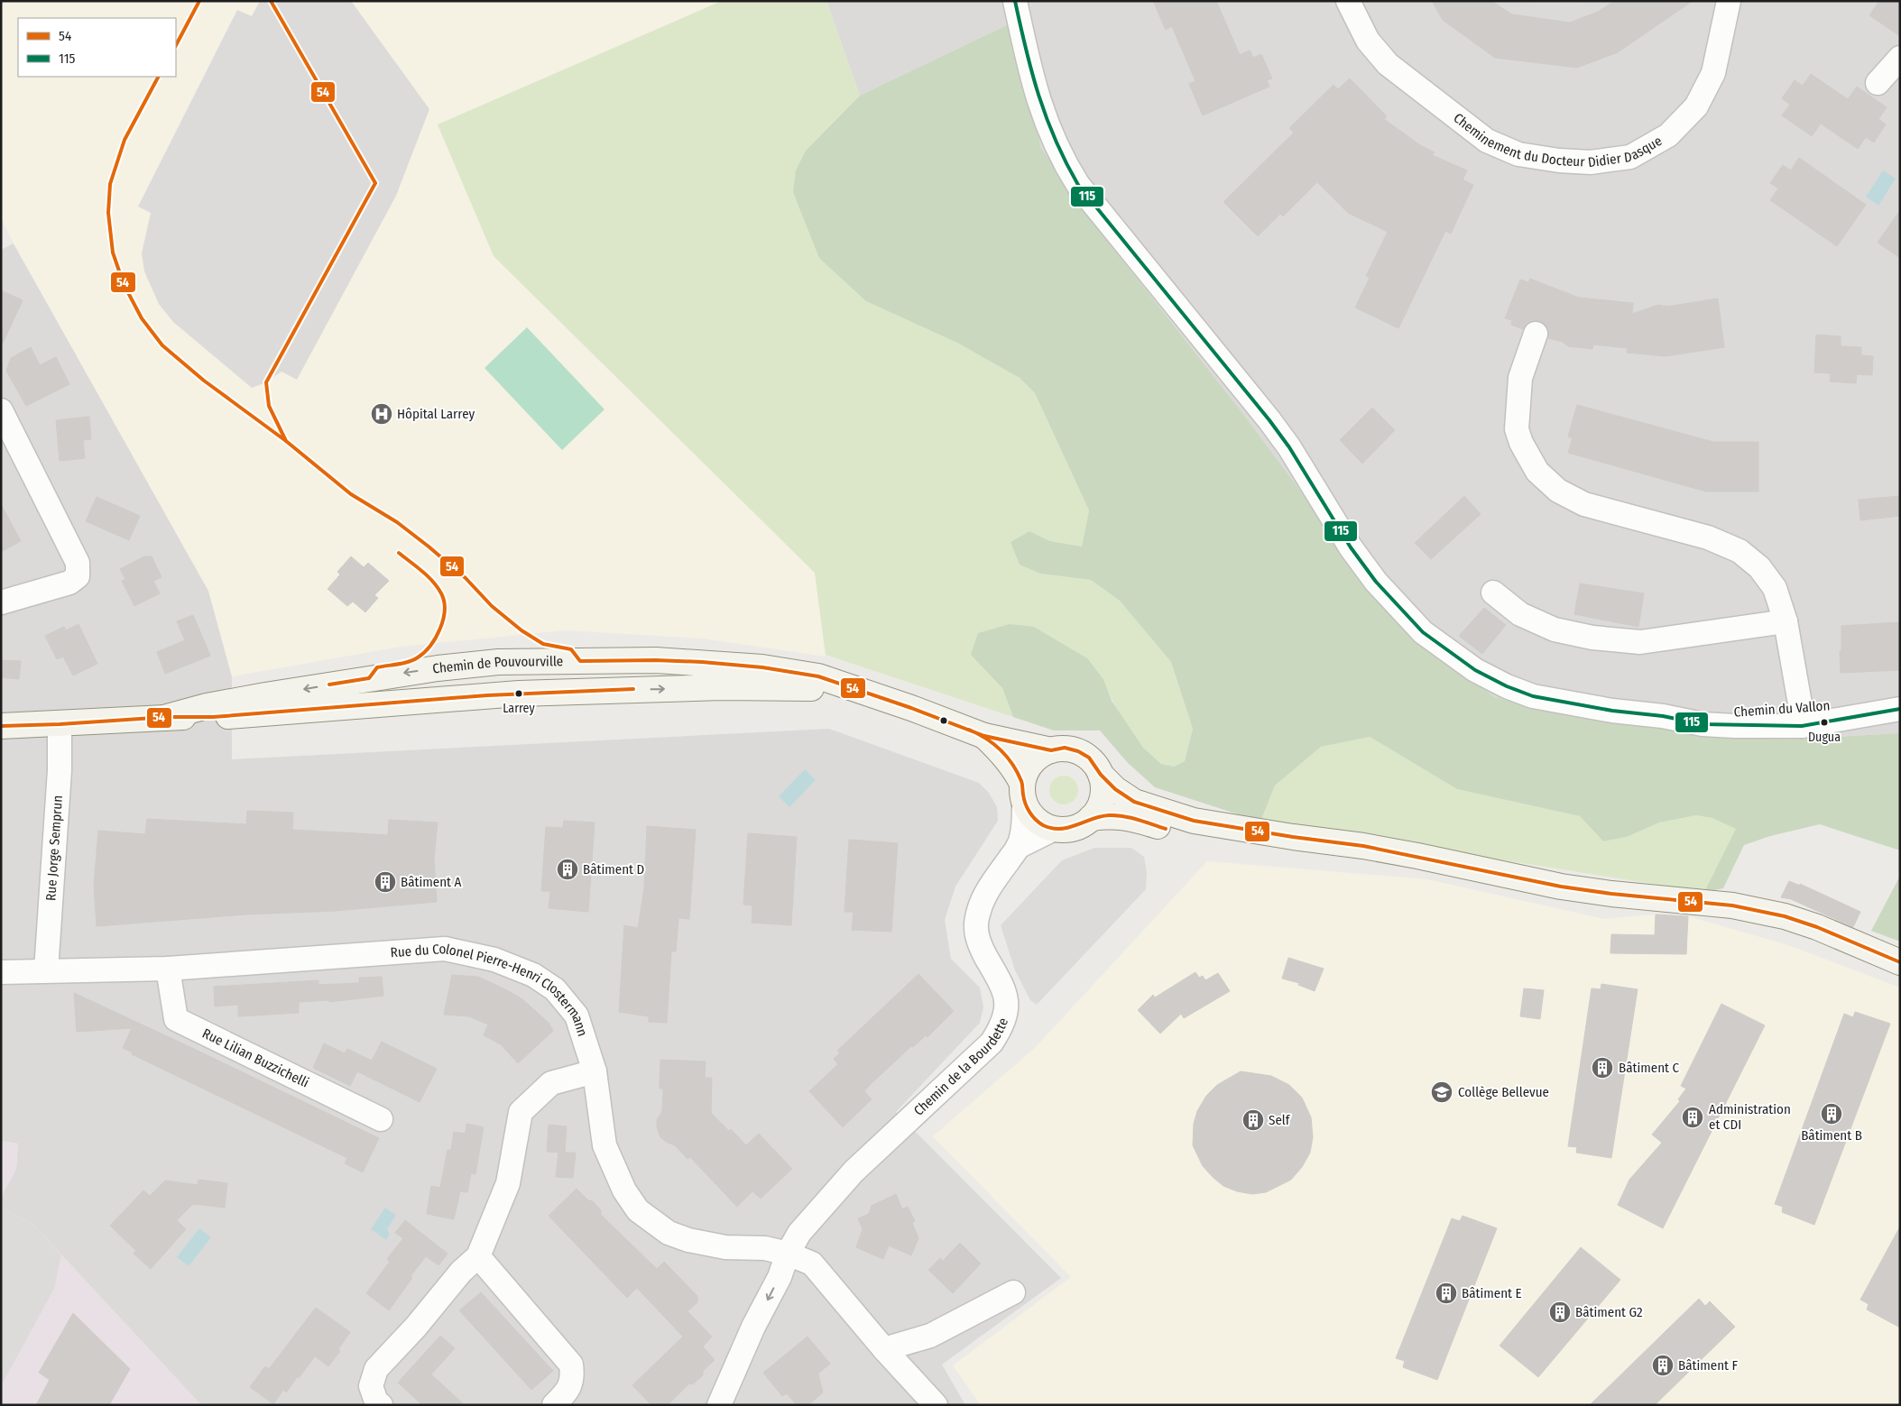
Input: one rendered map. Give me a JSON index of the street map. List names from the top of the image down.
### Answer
{
  "streets": {
    "street": [
      "Cheminement du Docteur Didier Dasque",
      "Chemin de Pouvourville",
      "Chemin du Vallon",
      "Rue Jorge Semprun",
      "Rue du Colonel Pierre-Henri Clostermann",
      "Rue Lilian Buzzichelli",
      "Chemin de la Bourdette"
    ]
  },
  "crossings": [
    ["Chemin de Pouvourville", "Rue Jorge Semprun"],
    ["Chemin de Pouvourville", "Chemin de la Bourdette"],
    ["Rue Jorge Semprun", "Rue du Colonel Pierre-Henri Clostermann"],
    ["Rue du Colonel Pierre-Henri Clostermann", "Rue Lilian Buzzichelli"],
    ["Rue du Colonel Pierre-Henri Clostermann", "Chemin de la Bourdette"]
  ],
  "places": {
    "hospital": ["Hôpital Larrey"],
    "other": ["Larrey", "Dugua"],
    "building": [
      "Bâtiment D",
      "Bâtiment A",
      "Bâtiment C",
      "Bâtiment B",
      "Administration et CDI",
      "Self",
      "Bâtiment E",
      "Bâtiment G2",
      "Bâtiment F"
    ],
    "school or university": ["Collège Bellevue"]
  },
  "lines": ["transit line 54", "transit line 115"],
  "legend": ["54", "115"]
}
